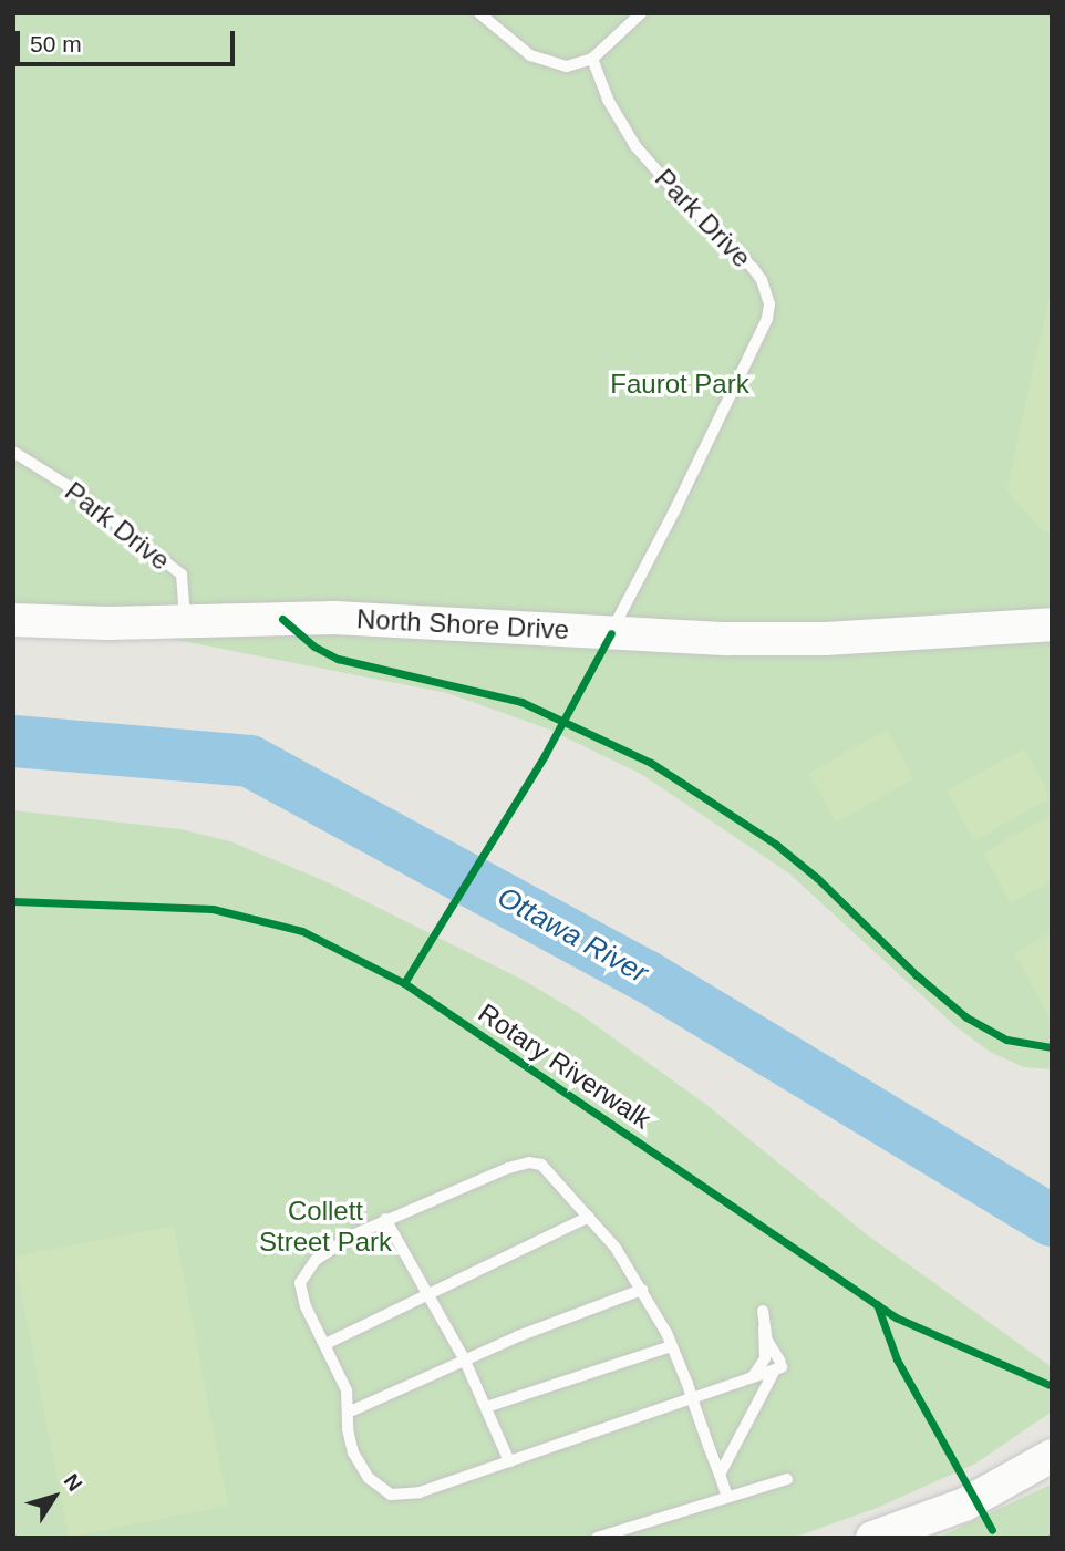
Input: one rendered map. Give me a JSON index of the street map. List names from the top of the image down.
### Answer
{
  "streets": {
    "street": ["North Shore Drive"],
    "lane": ["Park Drive"],
    "cycle path": ["Rotary Riverwalk"]
  },
  "crossings": [
    ["Park Drive", "North Shore Drive"]
  ],
  "water": ["Ottawa River"],
  "parks": ["Faurot Park", "Collett Street Park"],
  "scale_bar": "50 m",
  "north": "top right"
}
